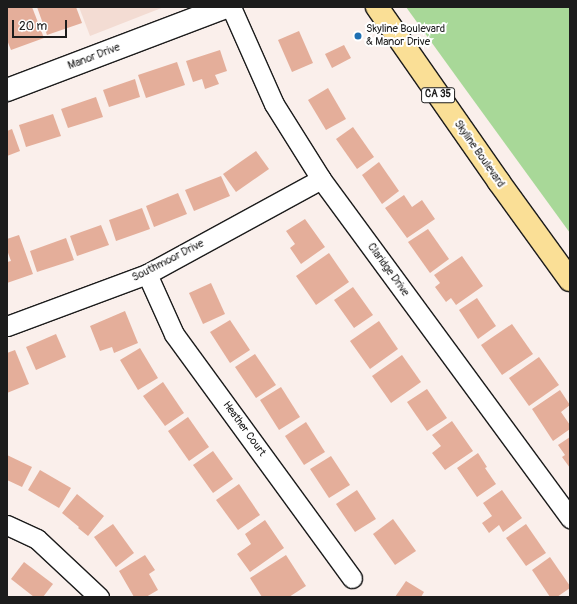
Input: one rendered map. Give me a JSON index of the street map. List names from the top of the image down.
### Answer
{
  "streets": {
    "main road": ["CA 35", "Skyline Boulevard"],
    "street": [
      "Manor Drive",
      "Southmoor Drive",
      "Claridge Drive",
      "Heather Court"
    ]
  },
  "crossings": [
    ["Southmoor Drive", "Claridge Drive"],
    ["Southmoor Drive", "Heather Court"]
  ],
  "places": ["Skyline Boulevard & Manor Drive"],
  "scale_bar": "20 m"
}
